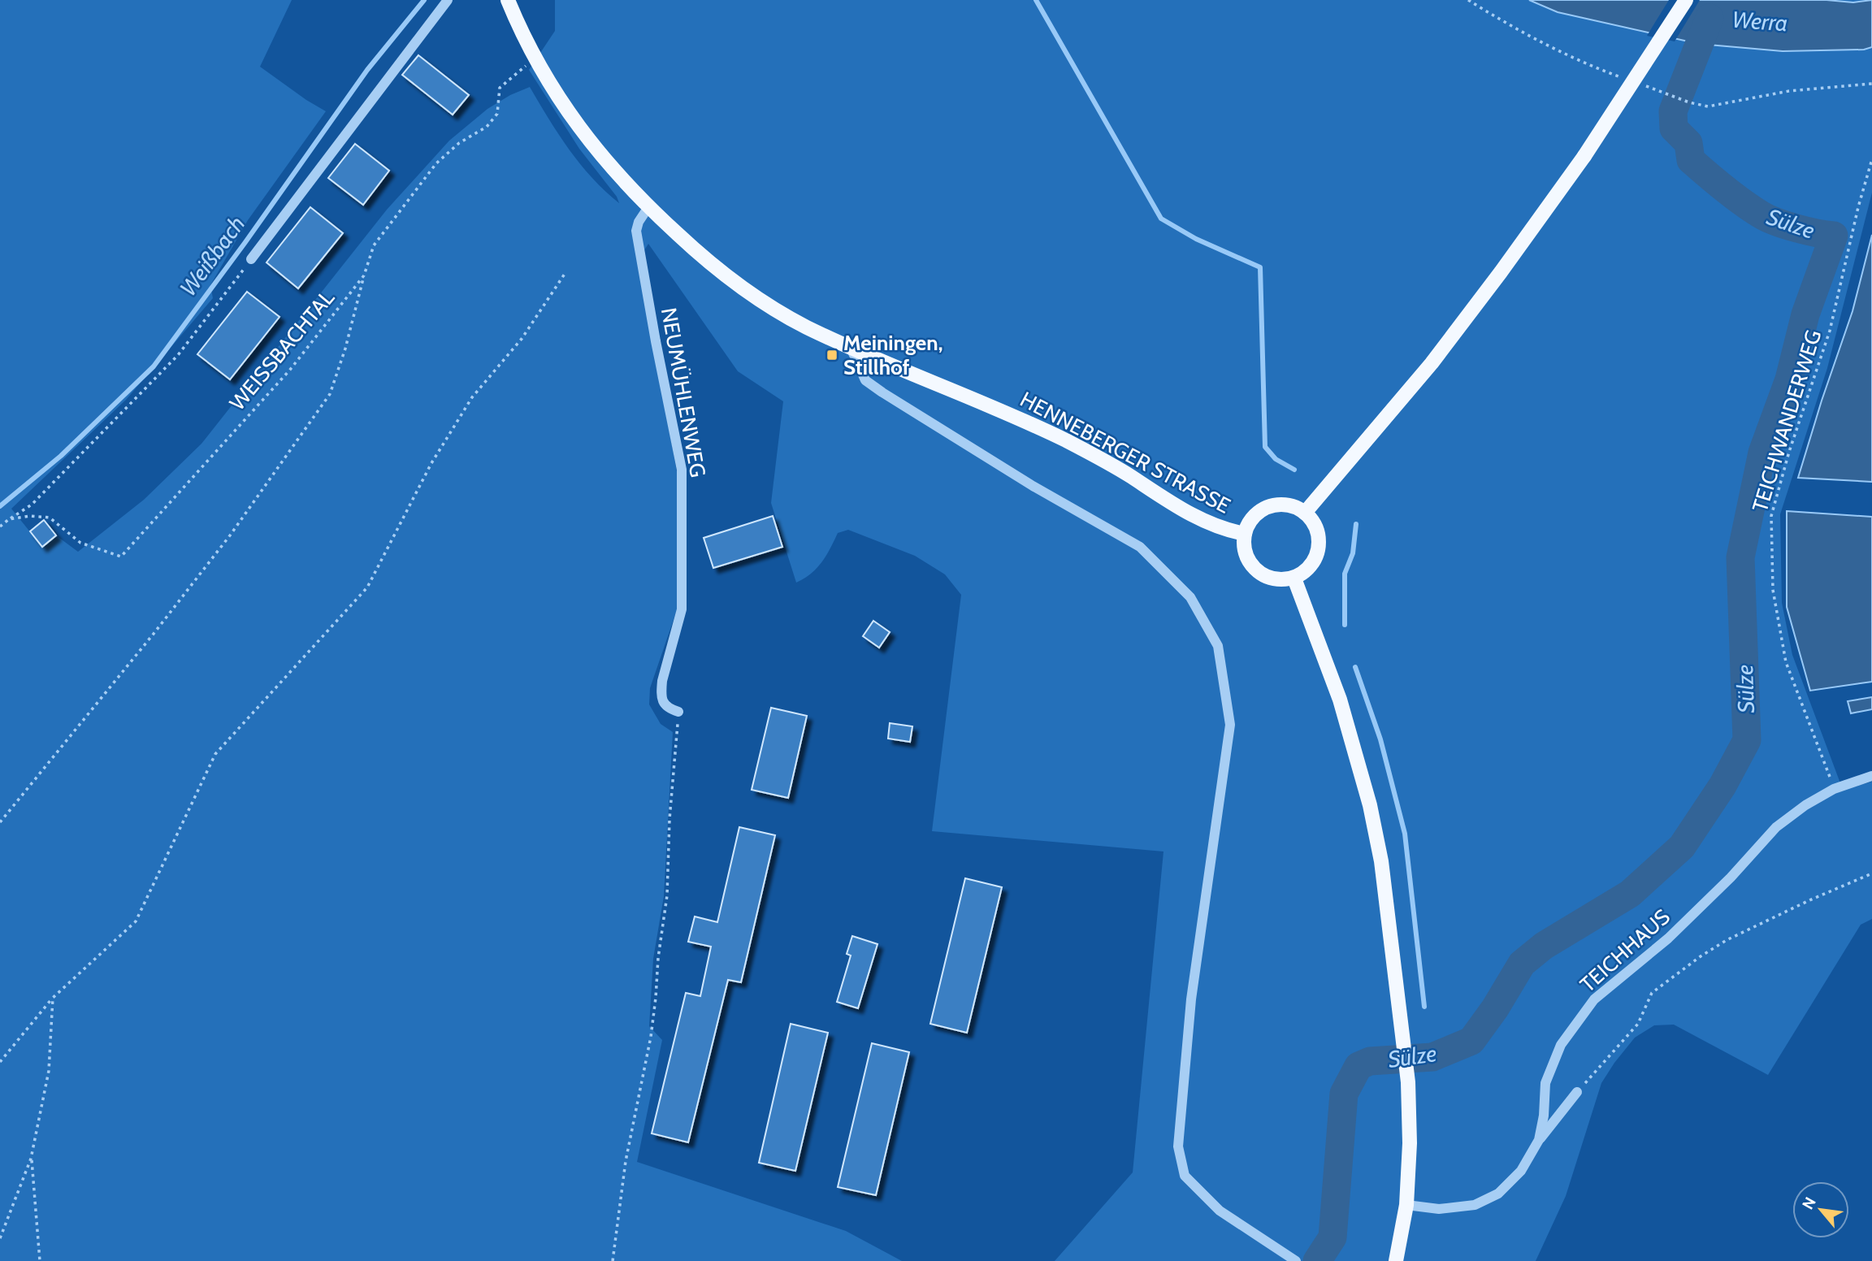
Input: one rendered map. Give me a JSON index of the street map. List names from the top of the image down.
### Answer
{
  "streets": {
    "main road": ["HENNEBERGER STRASSE"],
    "street": ["NEUMÜHLENWEG", "TEICHHAUS"],
    "path": ["WEISSBACHTAL", "TEICHWANDERWEG"]
  },
  "crossings": [
    ["WEISSBACHTAL", "HENNEBERGER STRASSE"],
    ["NEUMÜHLENWEG", "HENNEBERGER STRASSE"],
    ["TEICHWANDERWEG", "TEICHHAUS"]
  ],
  "water": ["Werra", "Sülze", "Weißbach"],
  "places": {
    "transit": ["Meiningen, Stillhof"]
  },
  "north": "top left"
}
